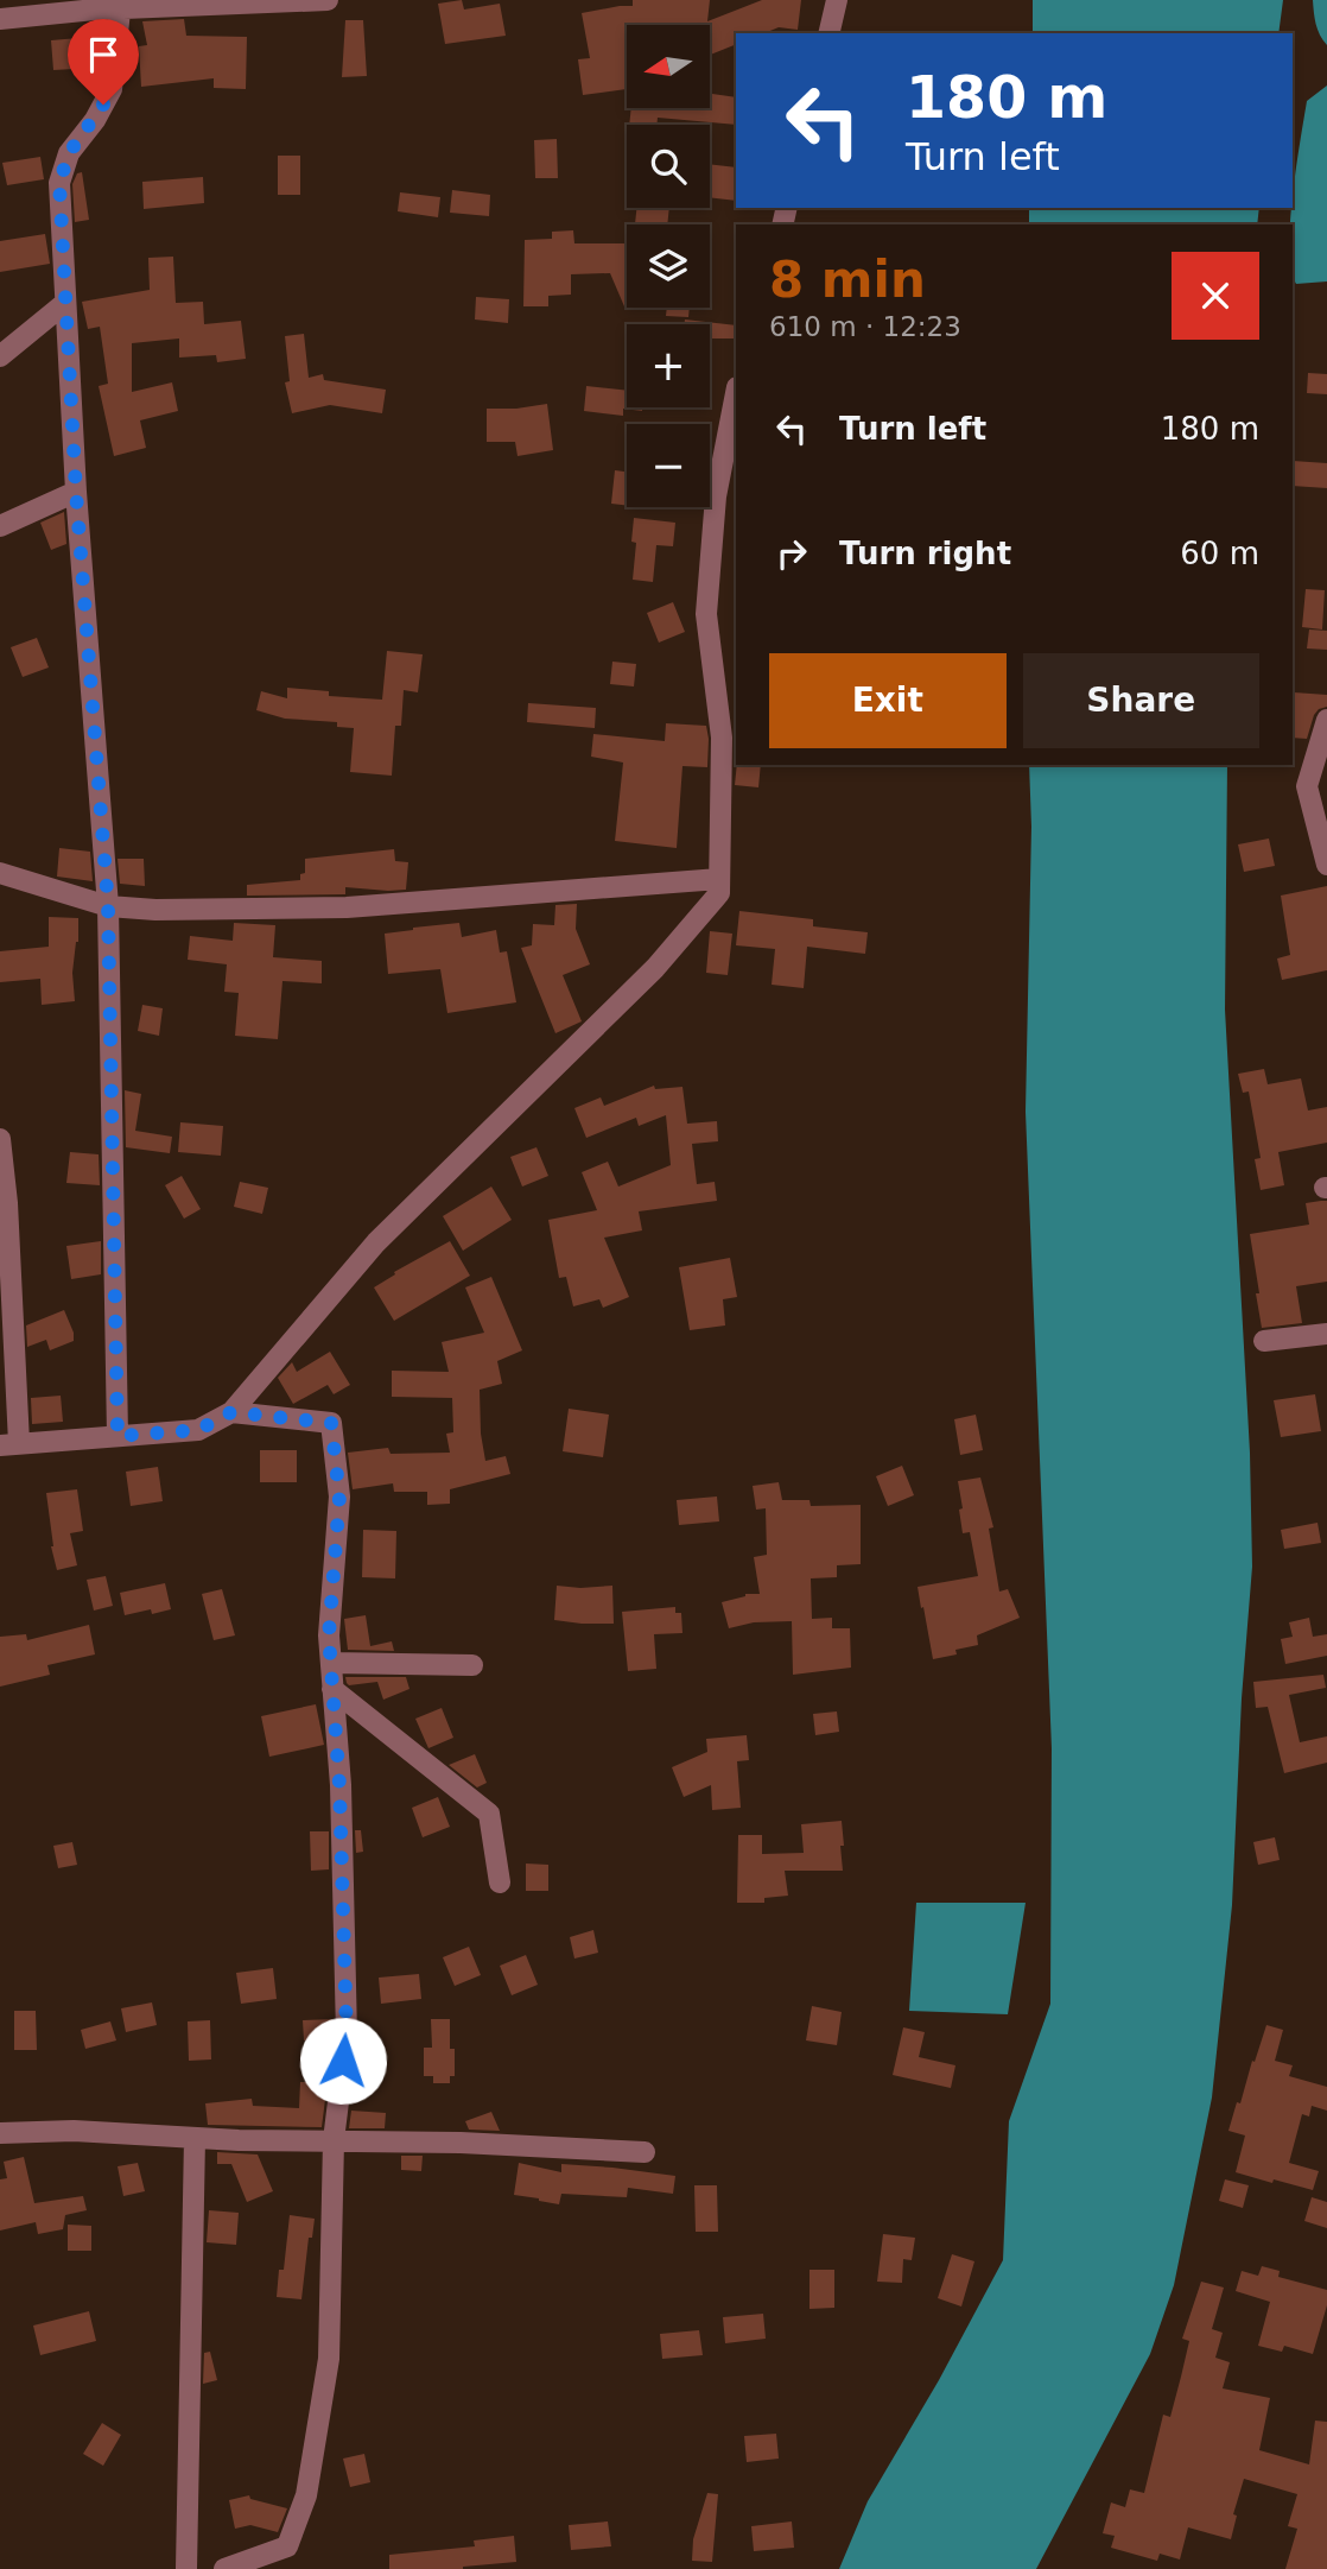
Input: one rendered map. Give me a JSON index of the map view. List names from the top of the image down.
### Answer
{
  "north": "left",
  "page": {
    "map_buttons": ["+", "−"],
    "turn": ["180 m", "Turn left"],
    "heading": ["8 min", "610 m · 12:23"],
    "list": [
      {
        "name": "Turn left",
        "value": "180 m"
      },
      {
        "name": "Turn right",
        "value": "60 m"
      }
    ],
    "buttons": ["Exit", "Share"]
  }
}
